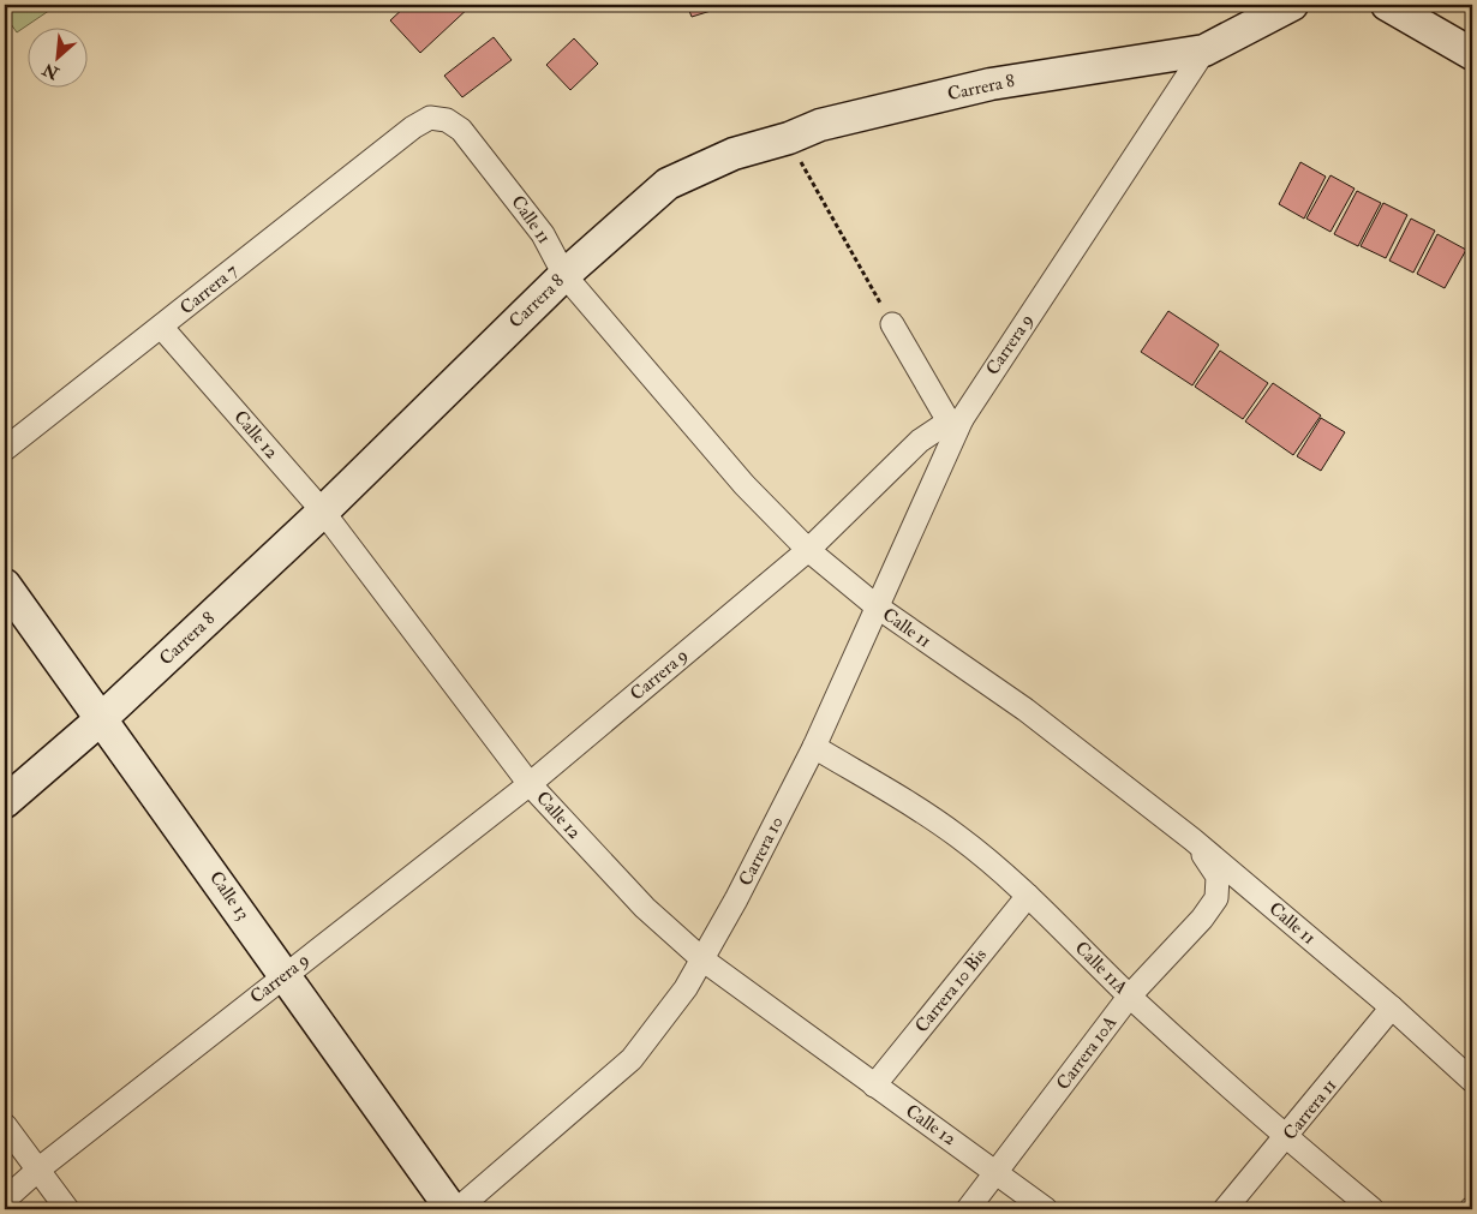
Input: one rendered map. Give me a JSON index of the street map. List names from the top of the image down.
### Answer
{
  "streets": {
    "street": [
      "Carrera 8",
      "Calle 11",
      "Carrera 7",
      "Carrera 9",
      "Calle 12",
      "Carrera 10",
      "Calle 13",
      "Calle 11A",
      "Carrera 10 Bis",
      "Carrera 10A",
      "Carrera 11"
    ]
  },
  "crossings": [
    ["Carrera 8", "Calle 11"],
    ["Carrera 8", "Carrera 9"],
    ["Carrera 8", "Calle 12"],
    ["Carrera 8", "Calle 13"],
    ["Calle 11", "Carrera 7"],
    ["Calle 11", "Carrera 9"],
    ["Calle 11", "Carrera 10"],
    ["Calle 11", "Carrera 10A"],
    ["Calle 11", "Carrera 11"],
    ["Carrera 7", "Calle 12"],
    ["Carrera 9", "Calle 12"],
    ["Carrera 9", "Carrera 10"],
    ["Carrera 9", "Calle 13"],
    ["Calle 12", "Carrera 10"],
    ["Calle 12", "Carrera 10 Bis"],
    ["Calle 12", "Carrera 10A"],
    ["Carrera 10", "Calle 11A"],
    ["Calle 11A", "Carrera 10 Bis"],
    ["Calle 11A", "Carrera 10A"],
    ["Calle 11A", "Carrera 11"]
  ],
  "north": "bottom left"
}
